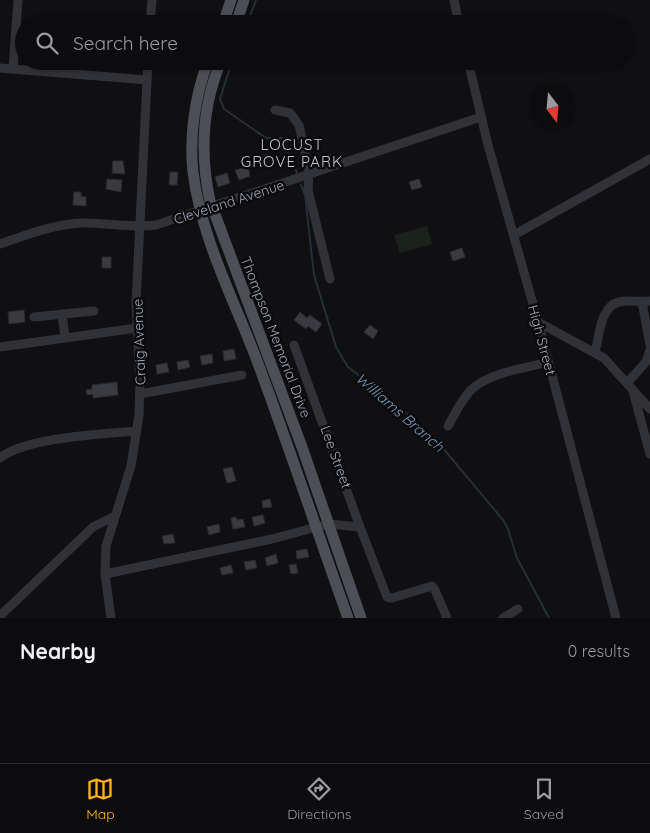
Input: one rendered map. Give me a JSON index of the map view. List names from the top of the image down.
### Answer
{
  "streets": {
    "main road": ["Thompson Memorial Drive"],
    "street": [
      "Cleveland Avenue",
      "High Street",
      "Craig Avenue",
      "Lee Street"
    ]
  },
  "crossings": [
    ["Cleveland Avenue", "Thompson Memorial Drive"],
    ["Cleveland Avenue", "High Street"],
    ["Cleveland Avenue", "Craig Avenue"]
  ],
  "districts": ["LOCUST GROVE PARK"],
  "water": ["Williams Branch"],
  "north": "bottom",
  "page": {
    "search": "Search here",
    "heading": ["Nearby", "0 results"],
    "nav": ["Map", "Directions", "Saved"]
  }
}
